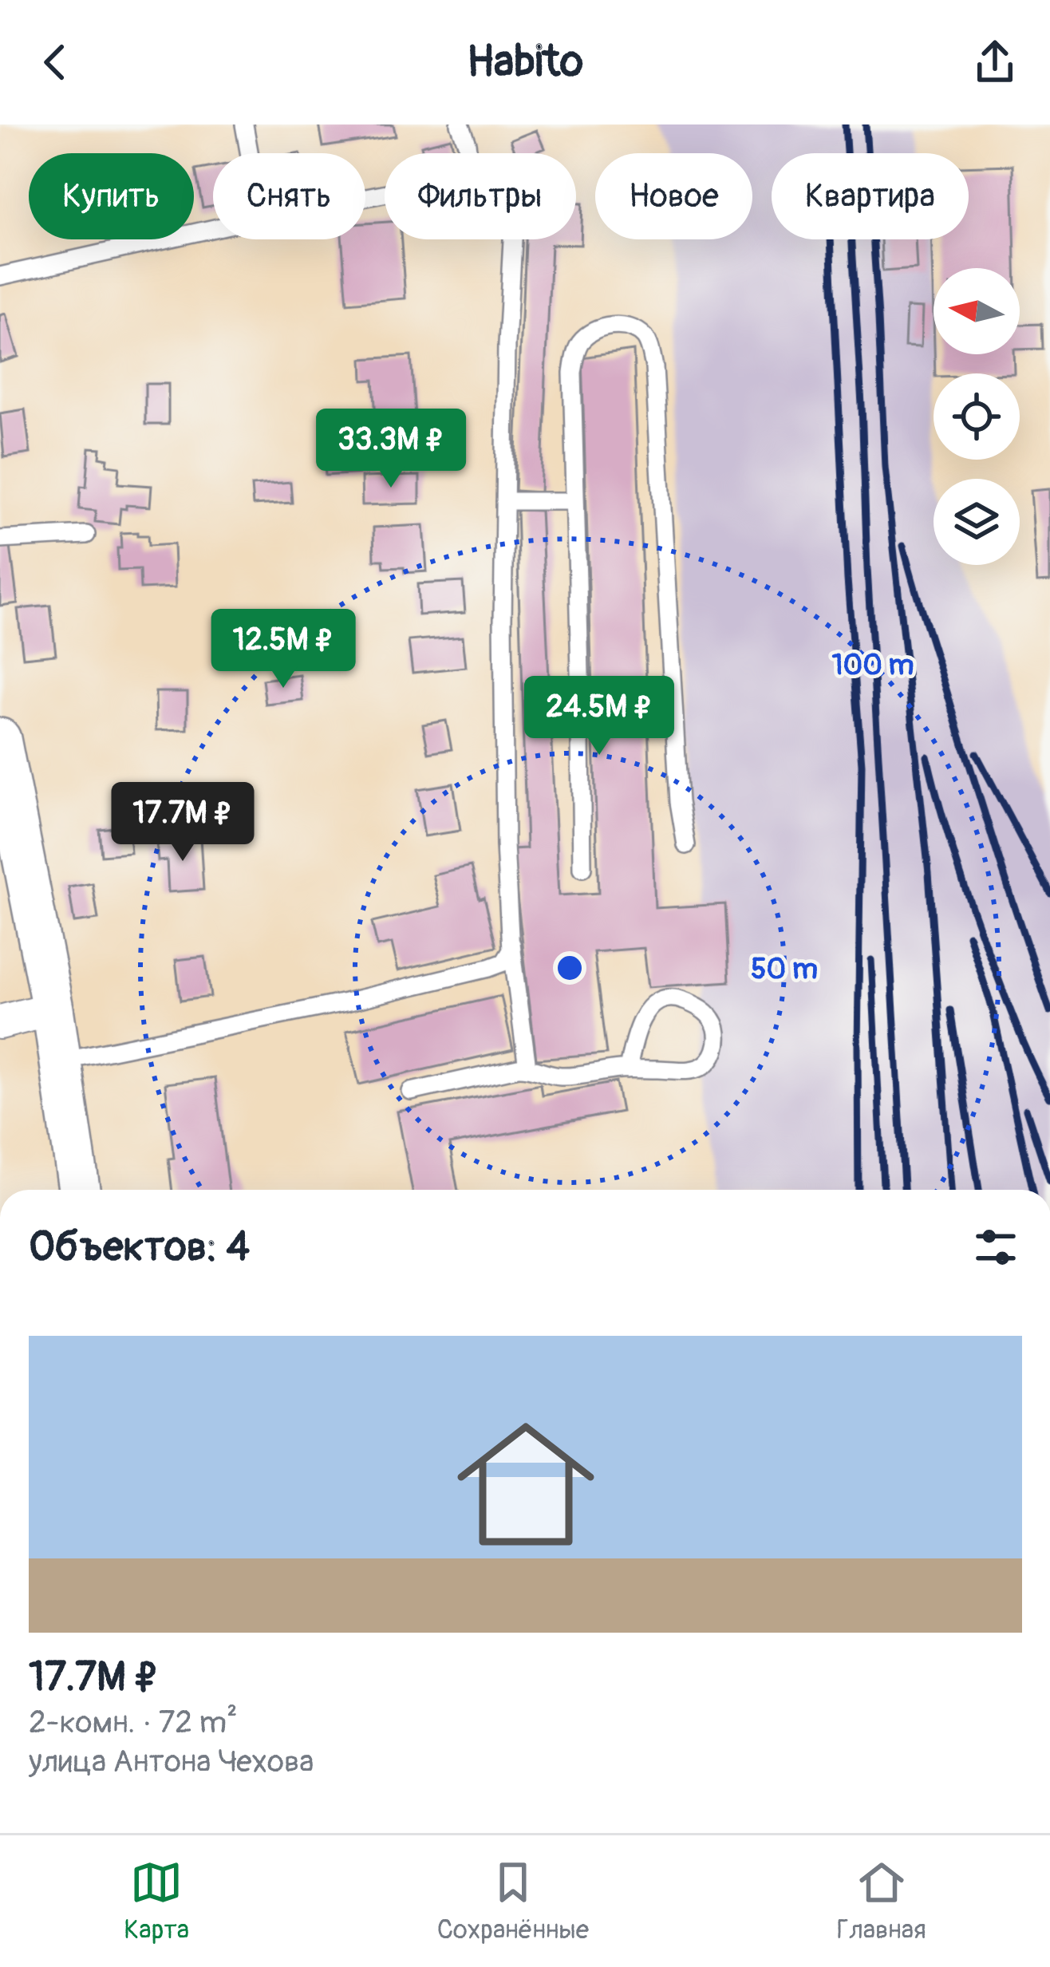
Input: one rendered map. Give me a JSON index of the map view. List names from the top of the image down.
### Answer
{
  "north": "left",
  "page": {
    "header": "Habito",
    "chip": [
      "Купить",
      "Снять",
      "Фильтры",
      "Новое",
      "Квартира"
    ],
    "price": [
      "33.3M ₽",
      "12.5M ₽",
      "24.5M ₽",
      "17.7M ₽"
    ],
    "heading": "Объектов: 4",
    "list": [
      {
        "name": "17.7M ₽",
        "note": "2-комн. · 72 m² · улица Антона Чехова"
      }
    ],
    "tabs": ["Карта", "Сохранённые", "Главная"]
  },
  "rings": ["100 m", "50 m"]
}
